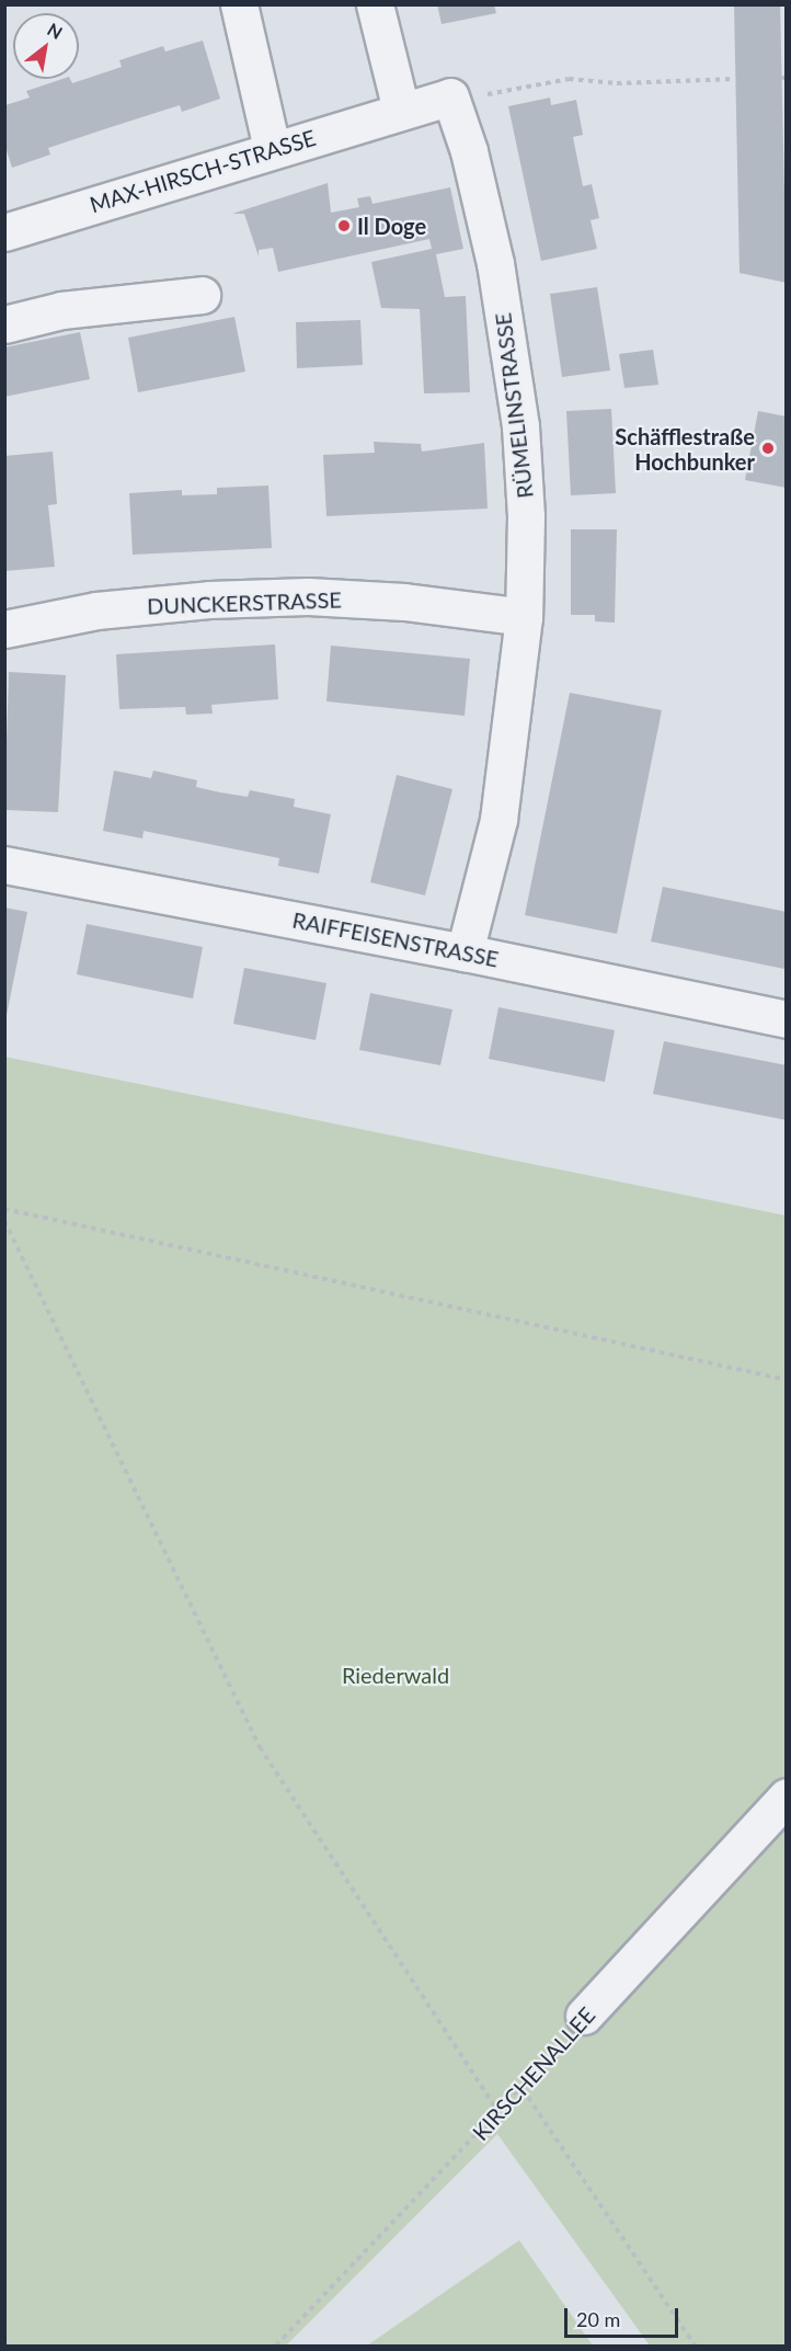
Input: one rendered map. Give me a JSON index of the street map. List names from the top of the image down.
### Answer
{
  "streets": {
    "street": [
      "MAX-HIRSCH-STRASSE",
      "RÜMELINSTRASSE",
      "DUNCKERSTRASSE",
      "RAIFFEISENSTRASSE",
      "KIRSCHENALLEE"
    ]
  },
  "crossings": [
    ["RÜMELINSTRASSE", "DUNCKERSTRASSE"],
    ["RÜMELINSTRASSE", "RAIFFEISENSTRASSE"]
  ],
  "parks": ["Riederwald"],
  "places": ["Il Doge", "Schäfflestraße Hochbunker"],
  "scale_bar": "20 m",
  "north": "top right"
}
